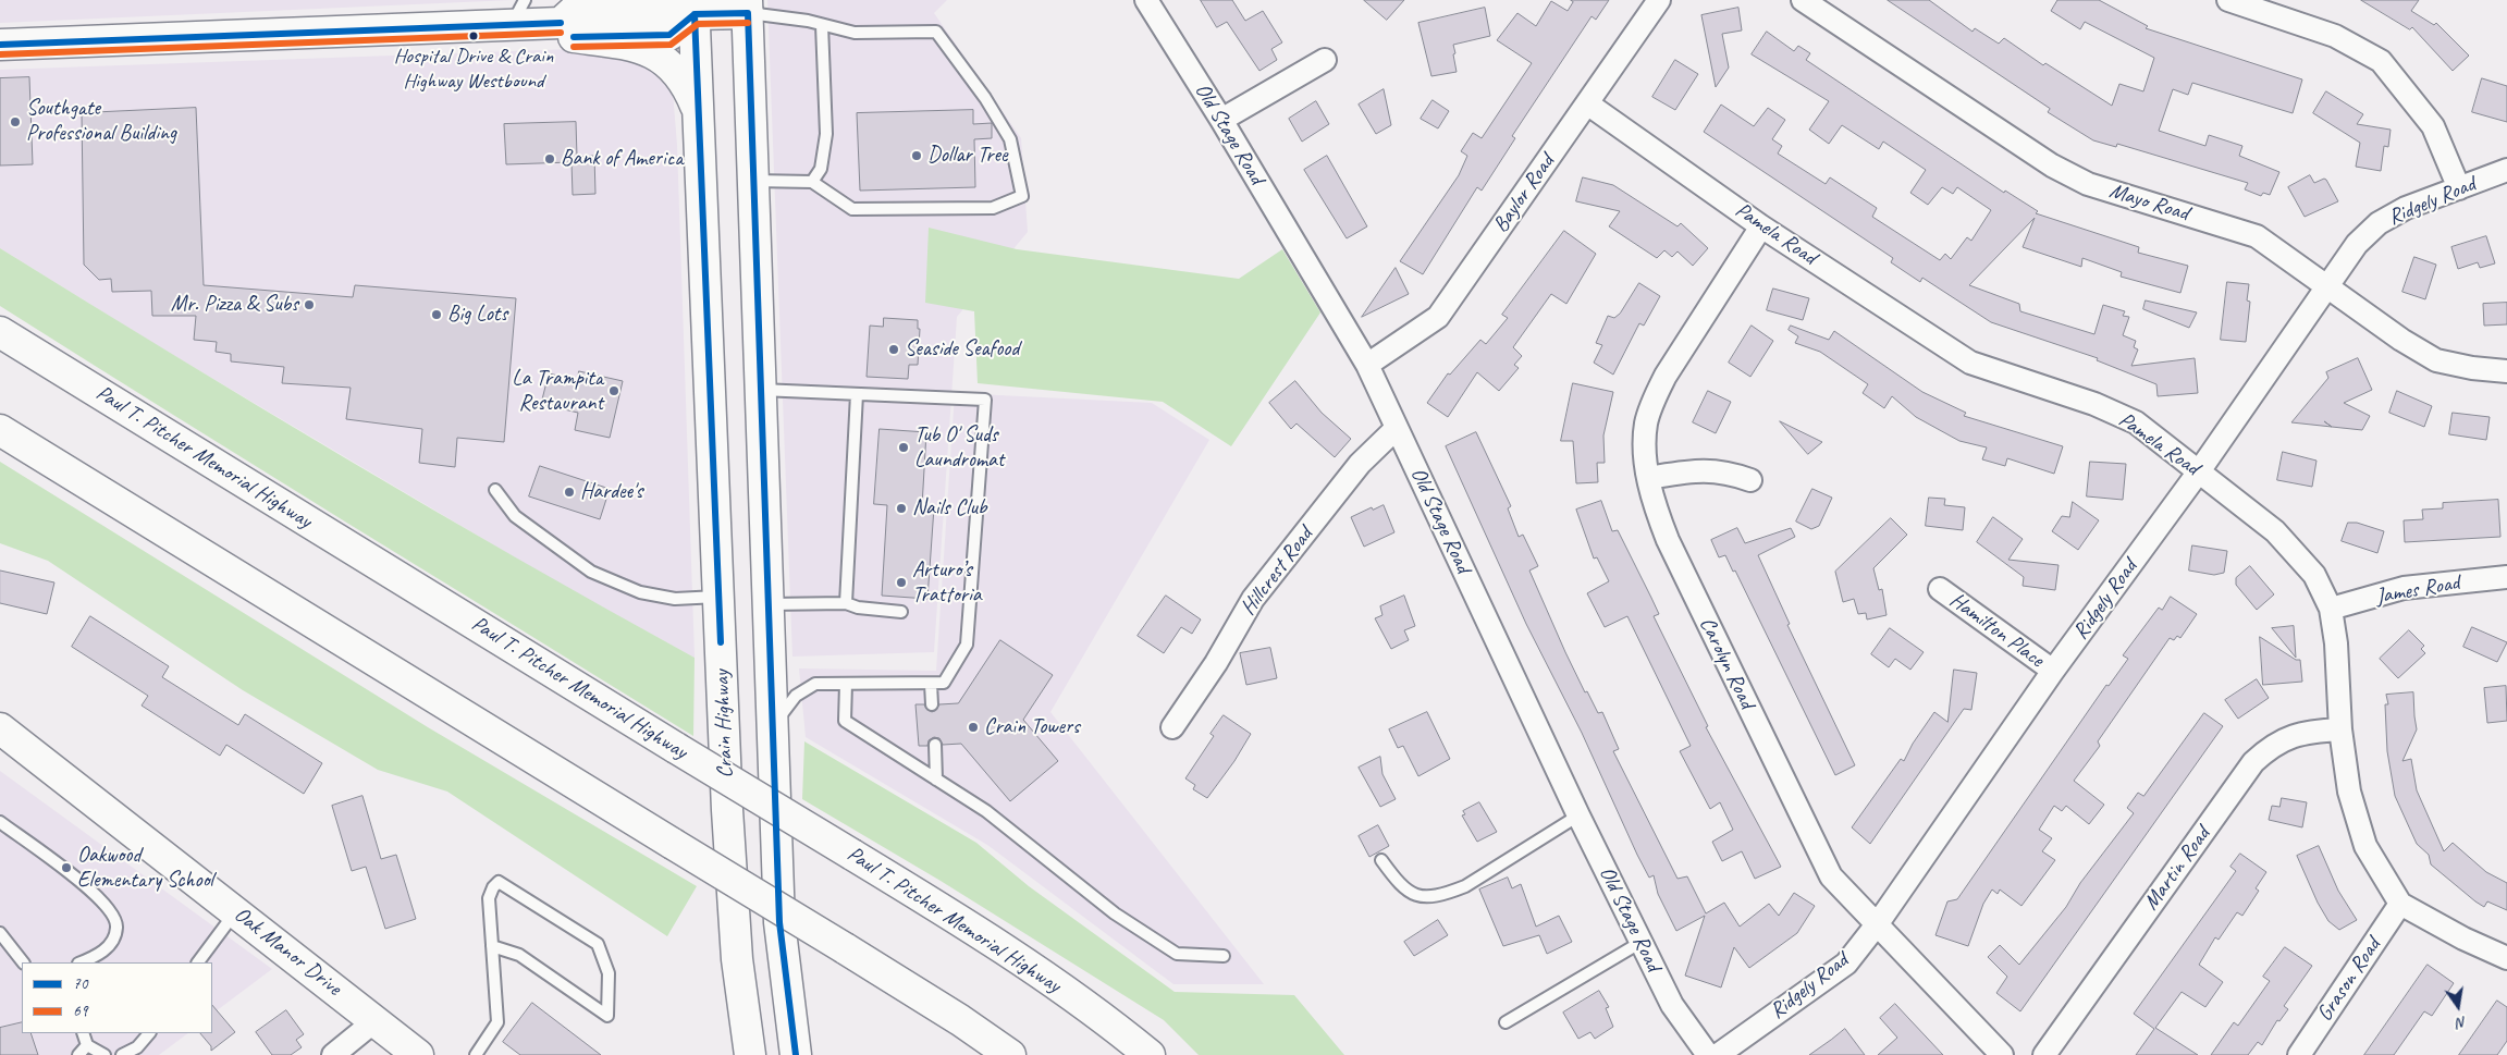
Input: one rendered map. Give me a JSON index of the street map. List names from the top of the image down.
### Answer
{
  "streets": {
    "main road": ["Paul T. Pitcher Memorial Highway", "Crain Highway", "Oak Manor Drive"],
    "street": [
      "Old Stage Road",
      "Baylor Road",
      "Ridgely Road",
      "Mayo Road",
      "Pamela Road",
      "Hillcrest Road",
      "James Road",
      "Hamilton Place",
      "Carolyn Road",
      "Martin Road",
      "Grason Road"
    ]
  },
  "crossings": [
    ["Old Stage Road", "Baylor Road"],
    ["Old Stage Road", "Hillcrest Road"],
    ["Baylor Road", "Pamela Road"],
    ["Ridgely Road", "Mayo Road"],
    ["Ridgely Road", "Pamela Road"],
    ["Ridgely Road", "Hamilton Place"],
    ["Ridgely Road", "Carolyn Road"],
    ["Pamela Road", "James Road"],
    ["Pamela Road", "Carolyn Road"],
    ["Pamela Road", "Martin Road"],
    ["Pamela Road", "Grason Road"]
  ],
  "places": [
    "Hospital Drive & Crain Highway Westbound",
    "Southgate Professional Building",
    "Dollar Tree",
    "Bank of America",
    "Mr. Pizza & Subs",
    "Big Lots",
    "Seaside Seafood",
    "La Trampita Restaurant",
    "Tub O' Suds Laundromat",
    "Hardee's",
    "Nails Club",
    "Arturo’s Trattoria",
    "Crain Towers",
    "Oakwood Elementary School"
  ],
  "lines": ["transit line 70", "transit line 69"],
  "legend": ["70", "69"],
  "north": "bottom"
}
